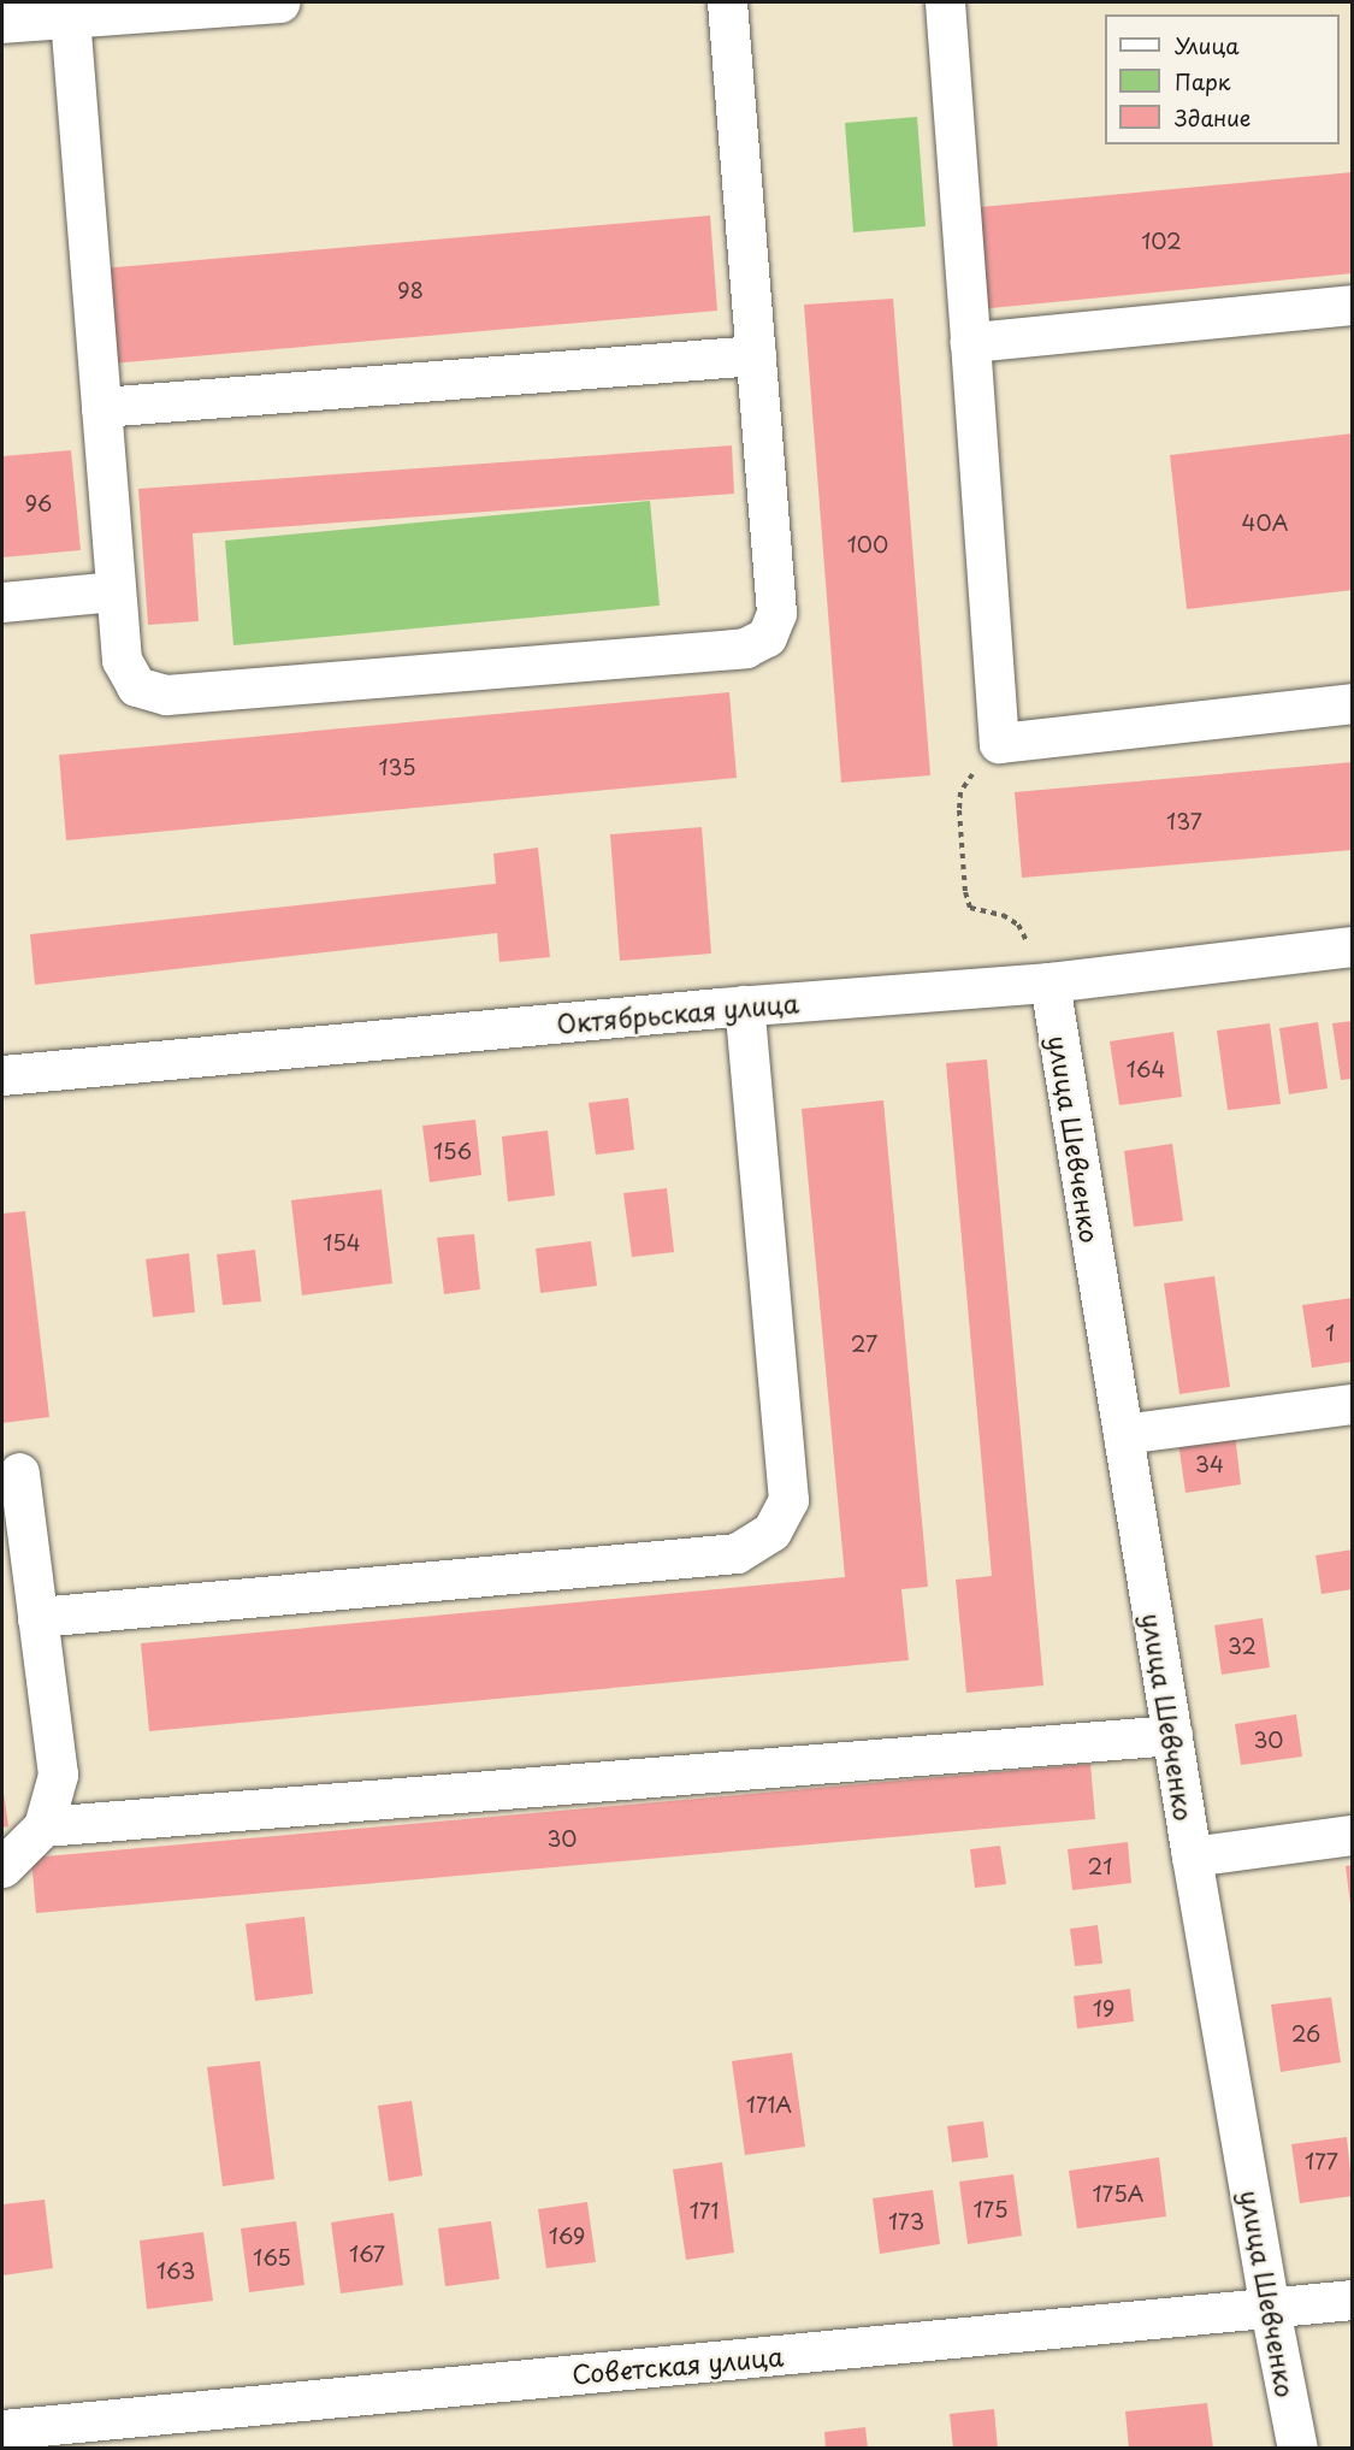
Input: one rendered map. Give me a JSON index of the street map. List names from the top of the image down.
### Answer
{
  "streets": {
    "street": ["Октябрьская улица", "улица Шевченко", "Советская улица"]
  },
  "crossings": [
    ["Октябрьская улица", "улица Шевченко"],
    ["улица Шевченко", "Советская улица"]
  ],
  "house_numbers": [
    "102",
    "98",
    "96",
    "40А",
    "100",
    "135",
    "137",
    "164",
    "156",
    "154",
    "1",
    "27",
    "34",
    "32",
    "30",
    "30",
    "21",
    "19",
    "26",
    "171А",
    "177",
    "175А",
    "175",
    "171",
    "173",
    "169",
    "167",
    "165",
    "163"
  ],
  "legend": ["Улица", "Парк", "Здание"]
}
